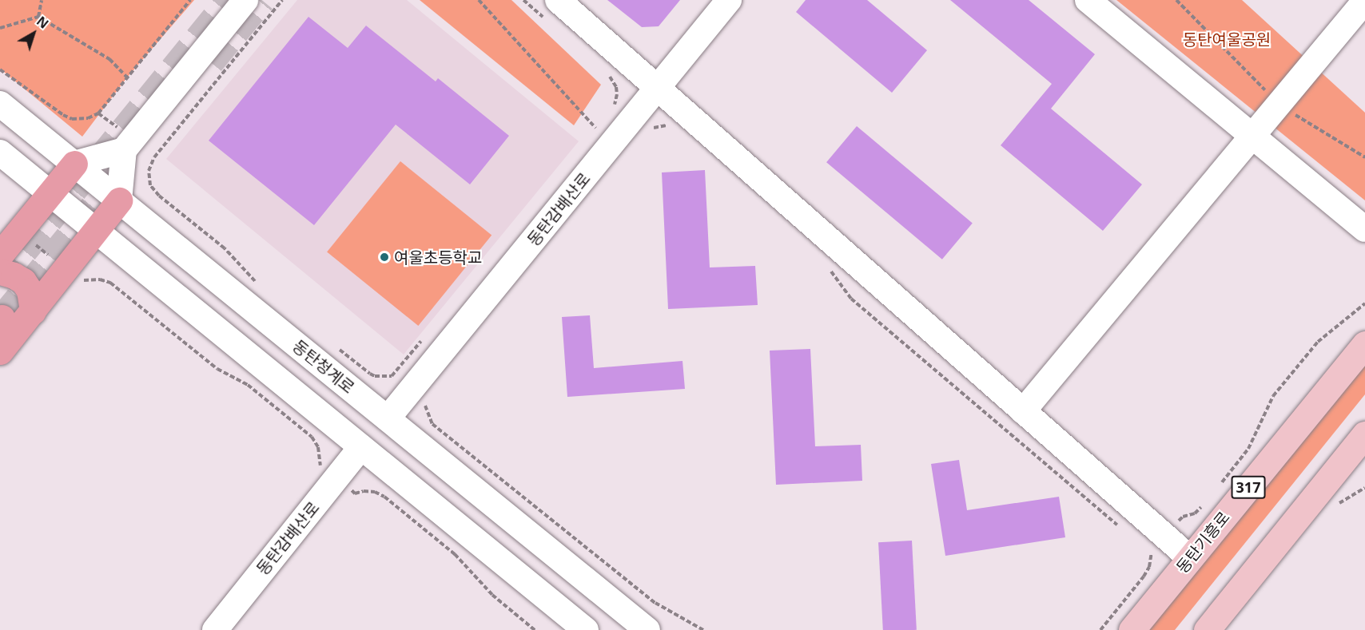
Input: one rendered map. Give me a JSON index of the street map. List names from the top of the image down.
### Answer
{
  "streets": {
    "main road": ["317", "동탄기흥로"],
    "street": ["동탄감배산로", "동탄청계로"]
  },
  "crossings": [
    ["동탄감배산로", "동탄청계로"]
  ],
  "parks": ["동탄여울공원"],
  "places": ["여울초등학교"],
  "north": "top right"
}
